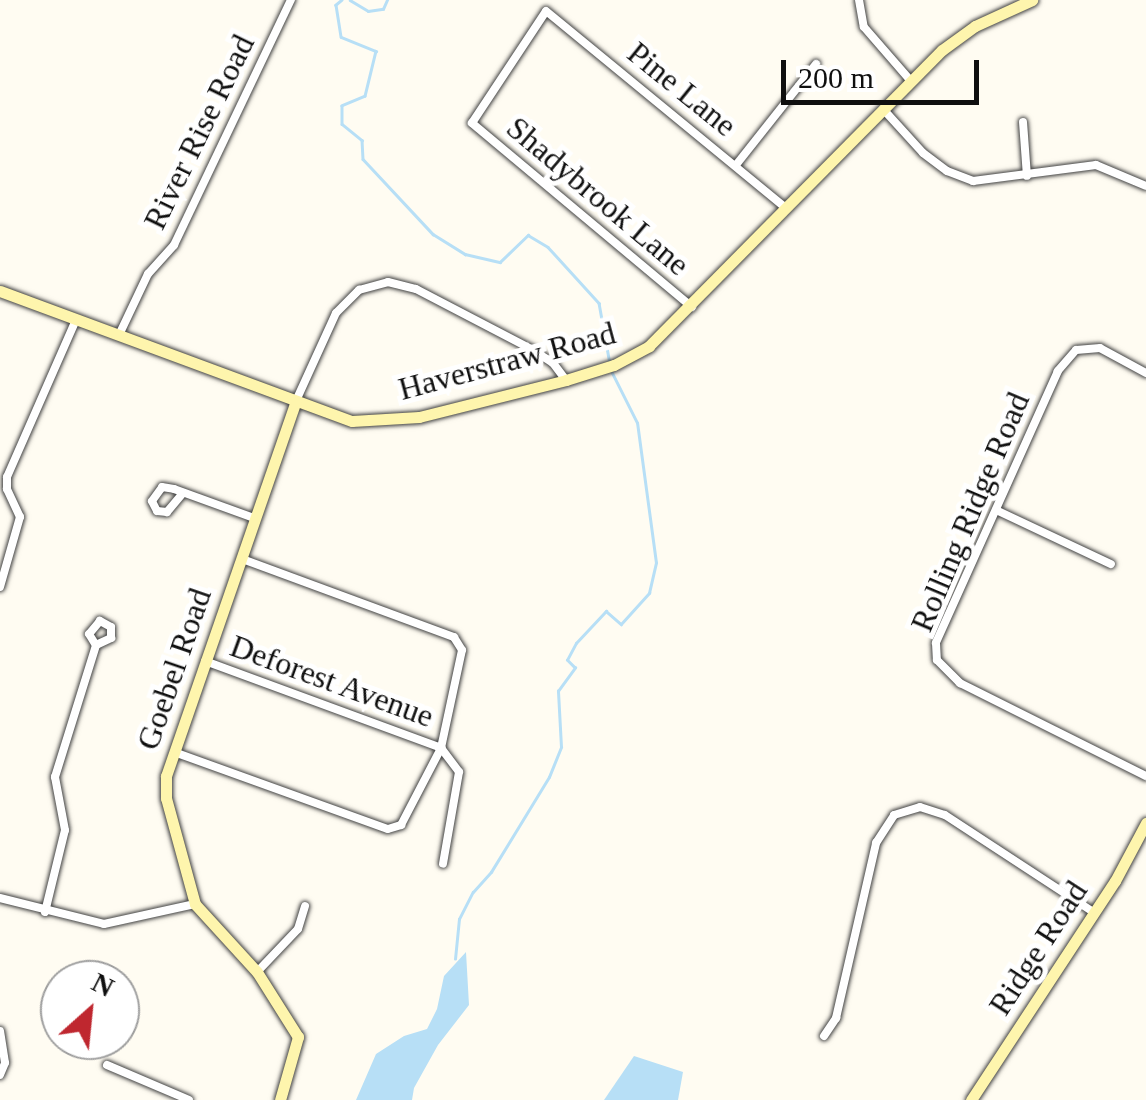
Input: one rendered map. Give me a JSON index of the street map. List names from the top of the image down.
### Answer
{
  "streets": {
    "street": [
      "Pine Lane",
      "River Rise Road",
      "Shadybrook Lane",
      "Haverstraw Road",
      "Rolling Ridge Road",
      "Goebel Road",
      "Deforest Avenue",
      "Ridge Road"
    ]
  },
  "crossings": [
    ["Pine Lane", "Shadybrook Lane"],
    ["Pine Lane", "Haverstraw Road"],
    ["River Rise Road", "Haverstraw Road"],
    ["Shadybrook Lane", "Haverstraw Road"],
    ["Haverstraw Road", "Goebel Road"],
    ["Goebel Road", "Deforest Avenue"]
  ],
  "scale_bar": "200 m",
  "north": "top right"
}
